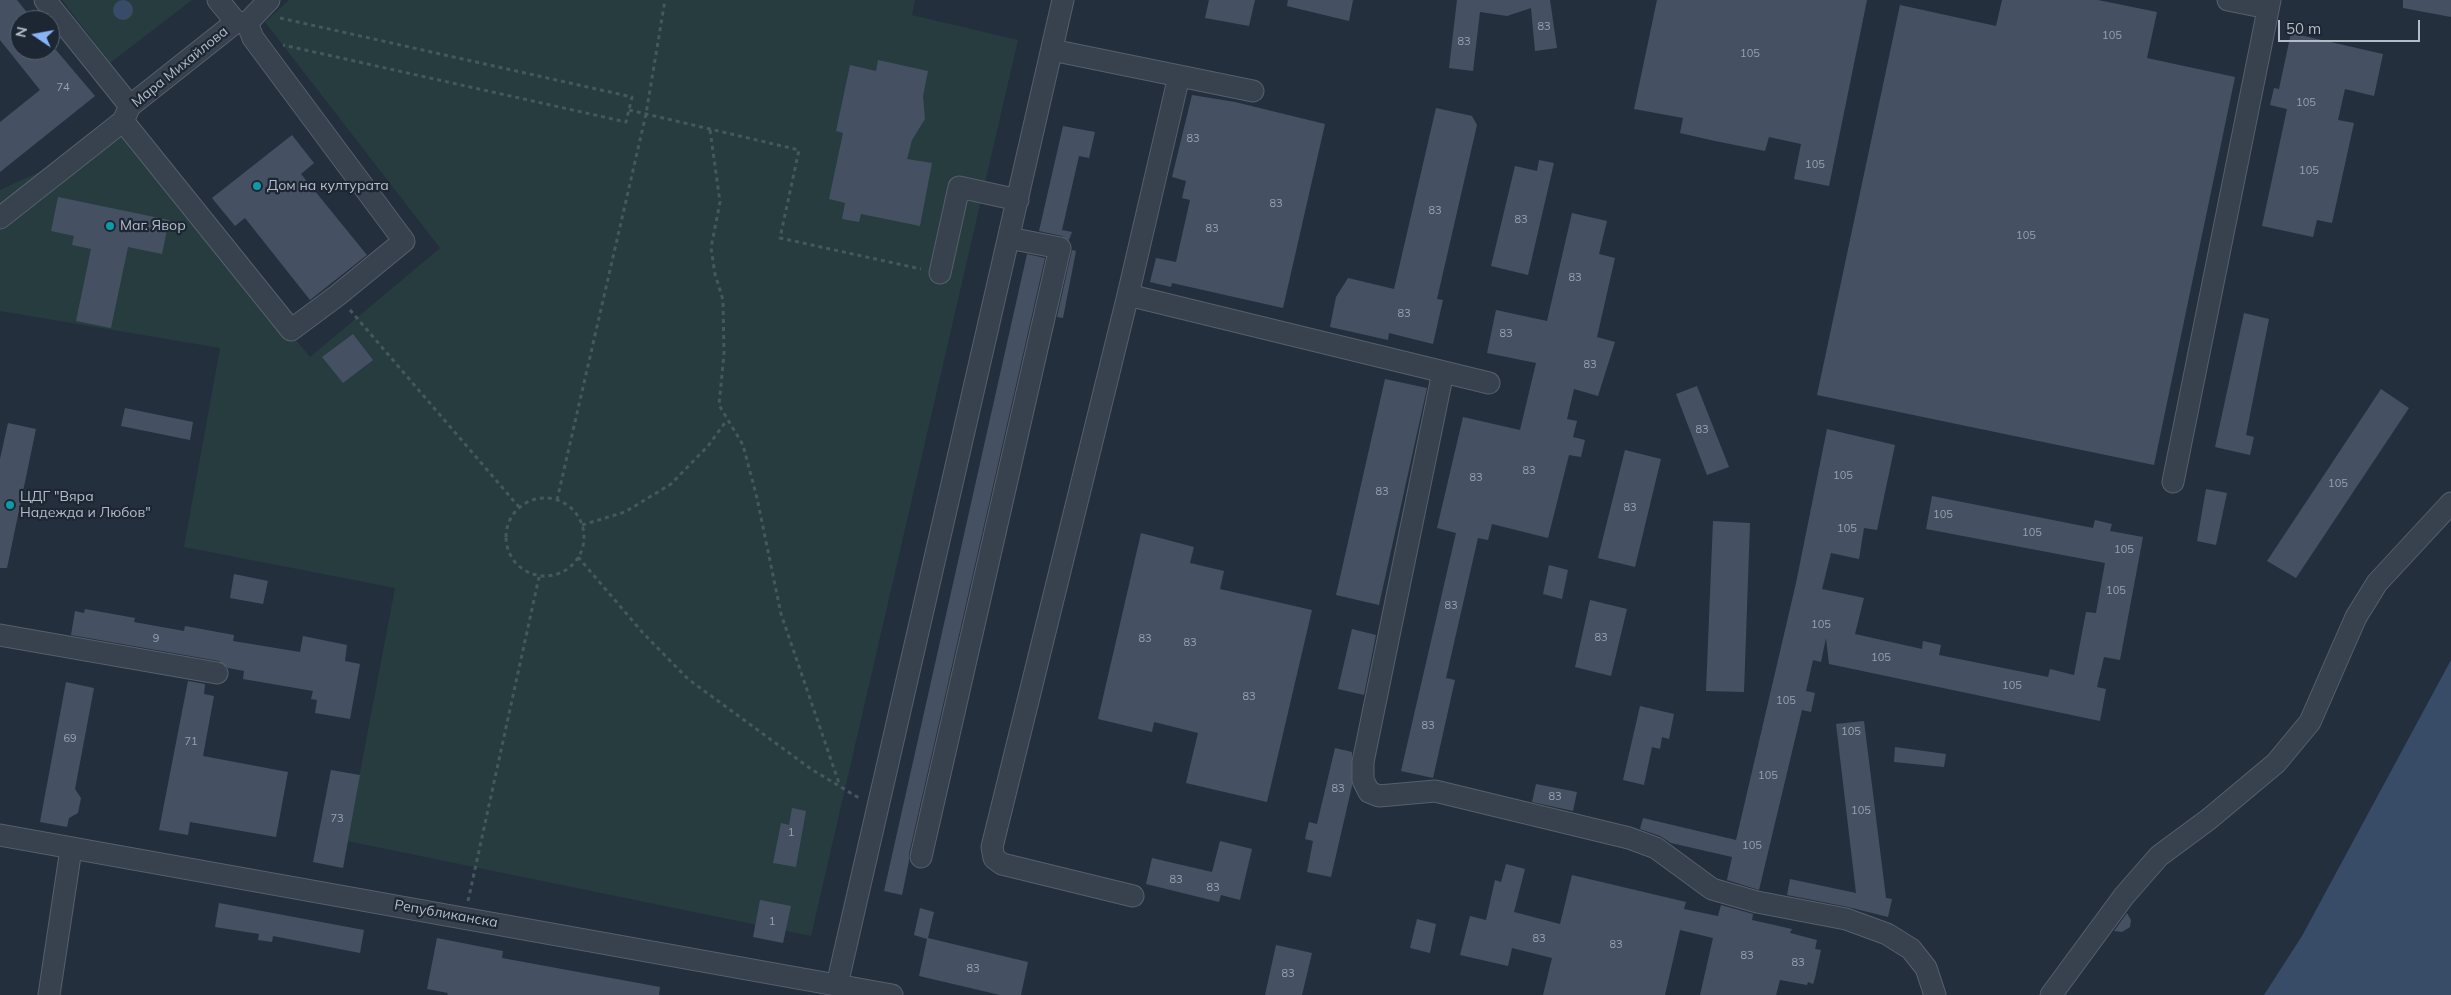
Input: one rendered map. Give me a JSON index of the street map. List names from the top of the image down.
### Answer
{
  "streets": {
    "street": ["Мара Михайлова", "Републиканска"]
  },
  "places": ["Дом на културата", "Маг. Явор", "ЦДГ \"Вяра Надежда и Любов\""],
  "house_numbers": [
    "83",
    "105",
    "83",
    "105",
    "74",
    "105",
    "83",
    "105",
    "105",
    "83",
    "83",
    "83",
    "83",
    "105",
    "83",
    "83",
    "83",
    "83",
    "83",
    "83",
    "105",
    "83",
    "105",
    "83",
    "83",
    "105",
    "105",
    "105",
    "105",
    "105",
    "83",
    "105",
    "83",
    "9",
    "83",
    "83",
    "105",
    "105",
    "83",
    "105",
    "83",
    "105",
    "69",
    "71",
    "105",
    "83",
    "83",
    "105",
    "73",
    "1",
    "105",
    "83",
    "83",
    "1",
    "83",
    "83",
    "83",
    "83",
    "83",
    "83"
  ],
  "scale_bar": "50 m",
  "north": "left"
}
